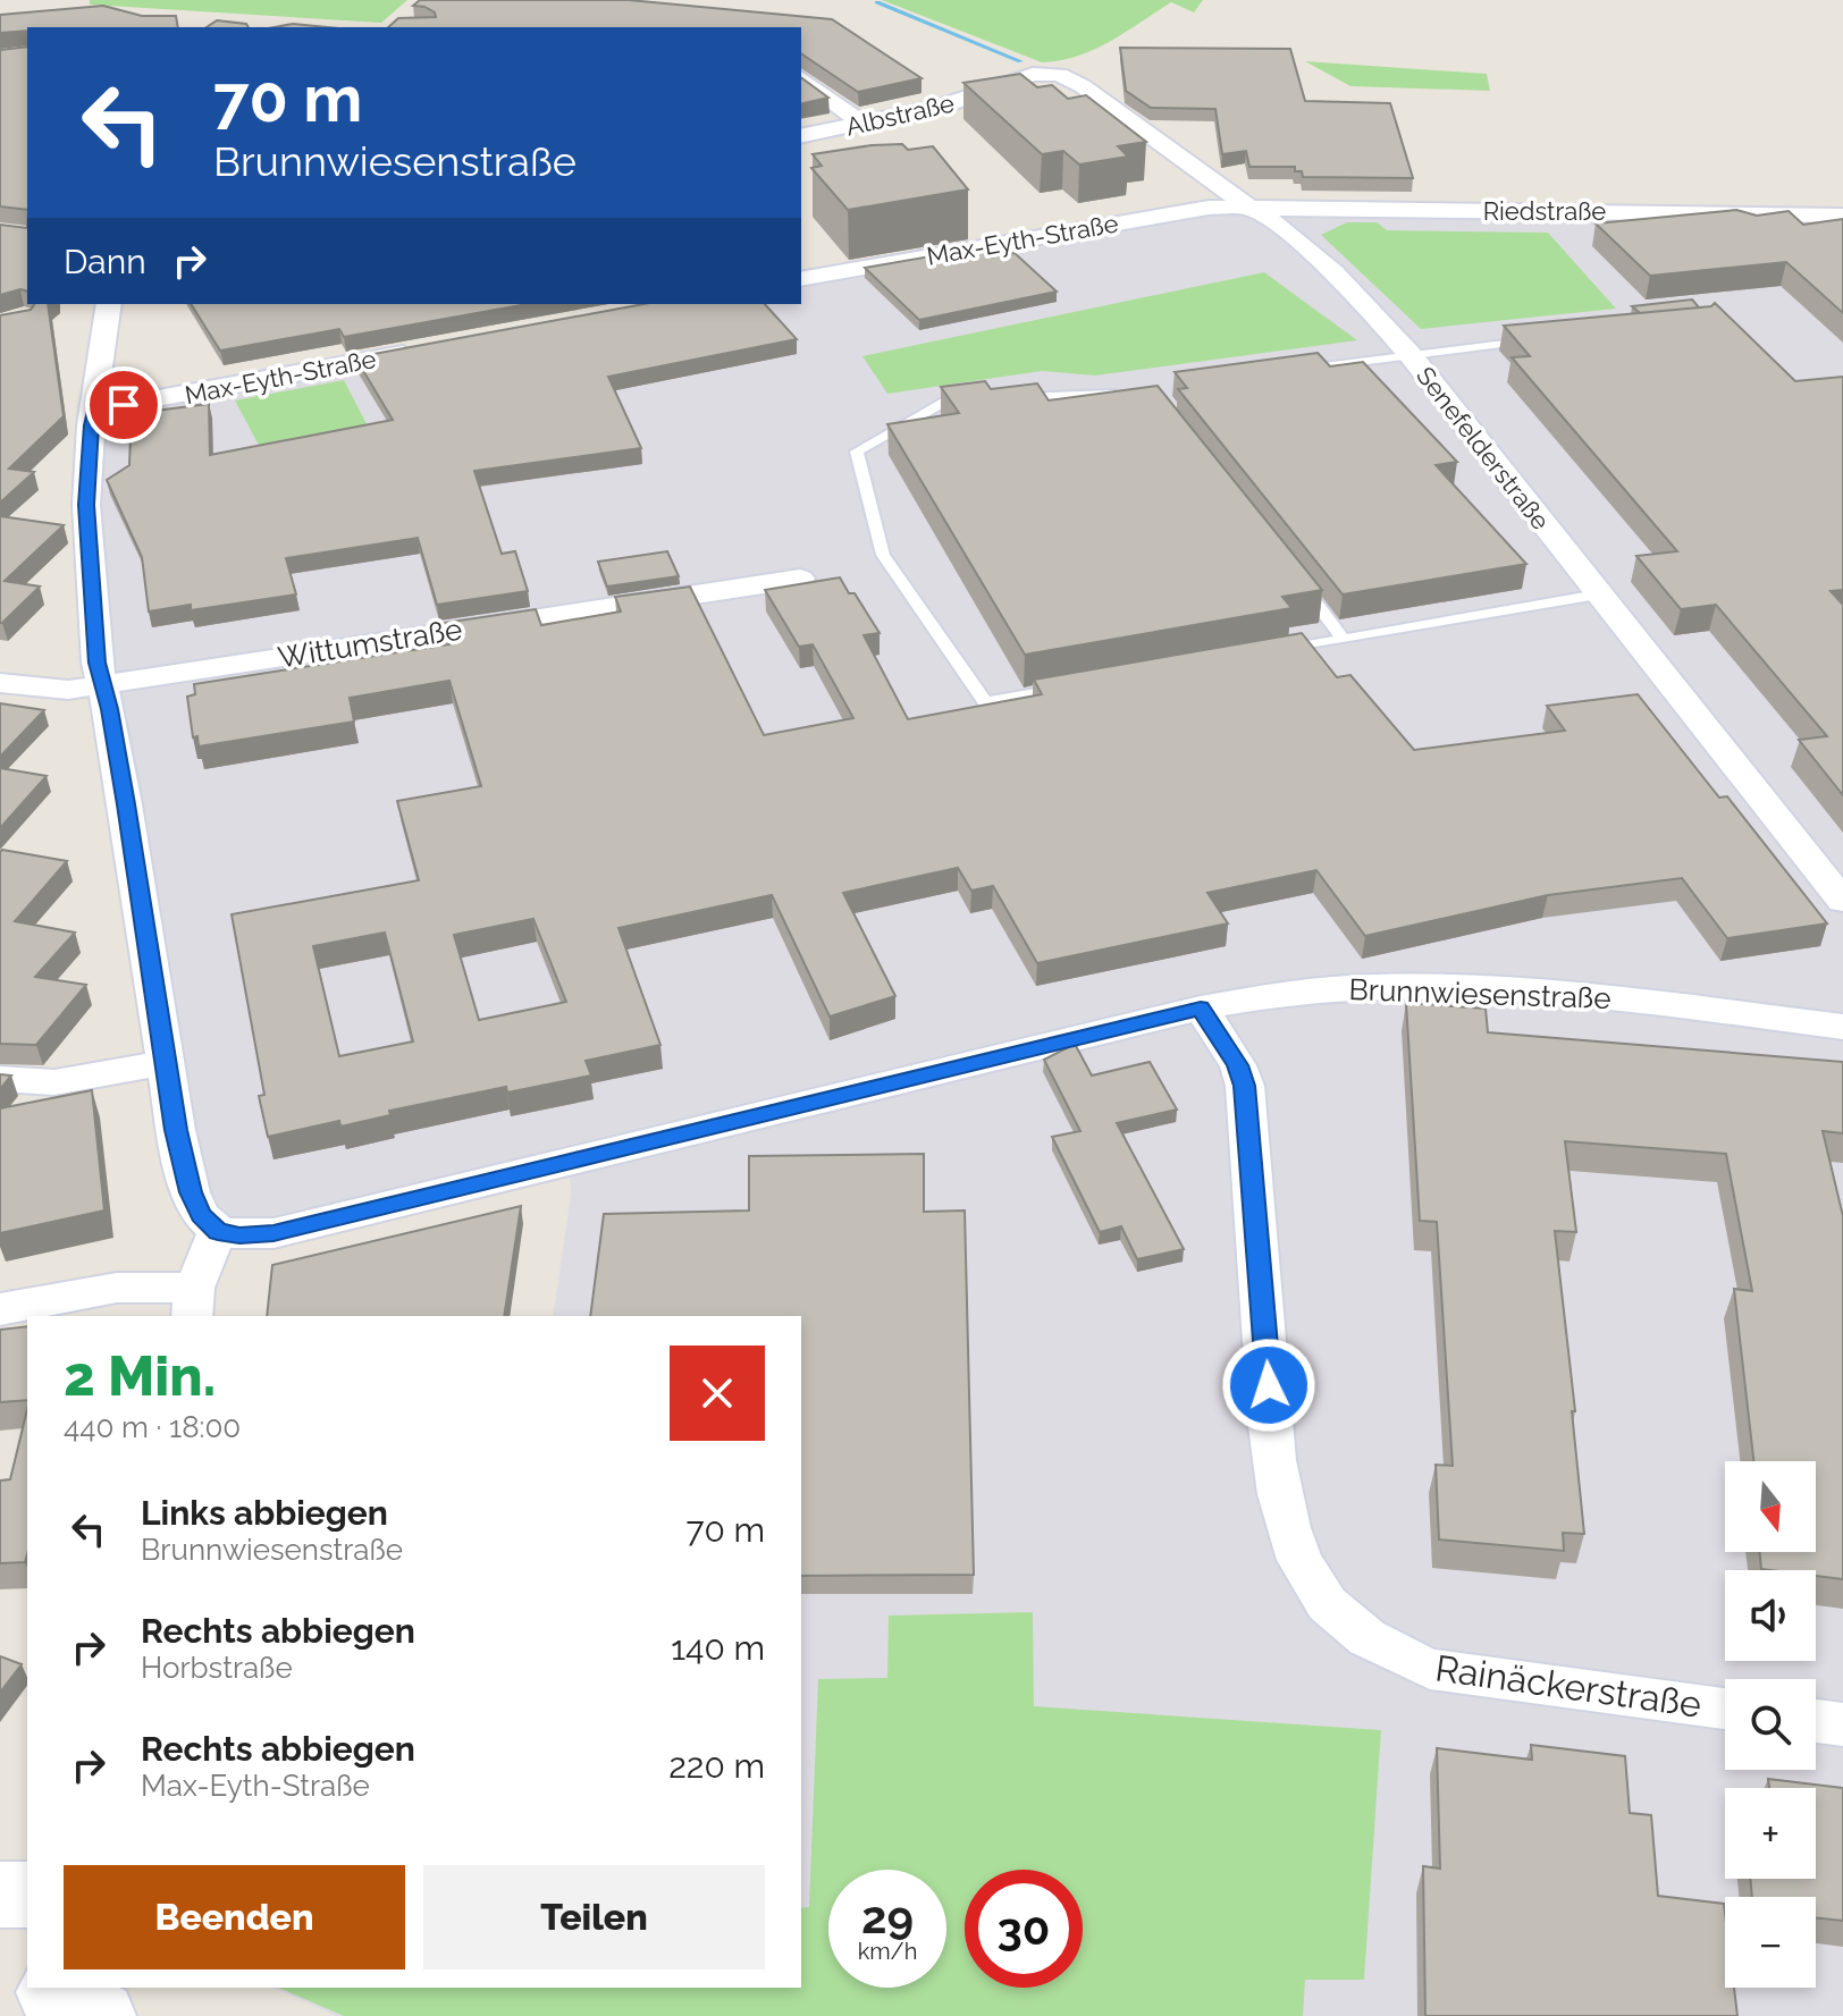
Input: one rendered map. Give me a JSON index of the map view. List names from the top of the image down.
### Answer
{
  "streets": {
    "street": [
      "Albstraße",
      "Riedstraße",
      "Max-Eyth-Straße",
      "Senefelderstraße",
      "Wittumstraße",
      "Brunnwiesenstraße",
      "Rainäckerstraße"
    ]
  },
  "crossings": [
    ["Albstraße", "Senefelderstraße"],
    ["Riedstraße", "Max-Eyth-Straße"],
    ["Riedstraße", "Senefelderstraße"],
    ["Max-Eyth-Straße", "Senefelderstraße"],
    ["Brunnwiesenstraße", "Rainäckerstraße"]
  ],
  "north": "bottom",
  "page": {
    "turn": ["70 m", "Brunnwiesenstraße"],
    "then": "Dann",
    "heading": ["2 Min.", "440 m · 18:00"],
    "map_buttons": ["+", "−"],
    "list": [
      {
        "name": "Links abbiegen",
        "note": "Brunnwiesenstraße",
        "value": "70 m"
      },
      {
        "name": "Rechts abbiegen",
        "note": "Horbstraße",
        "value": "140 m"
      },
      {
        "name": "Rechts abbiegen",
        "note": "Max-Eyth-Straße",
        "value": "220 m"
      }
    ],
    "buttons": ["Beenden", "Teilen"],
    "speed": "29 km/h",
    "limit": "30"
  }
}
